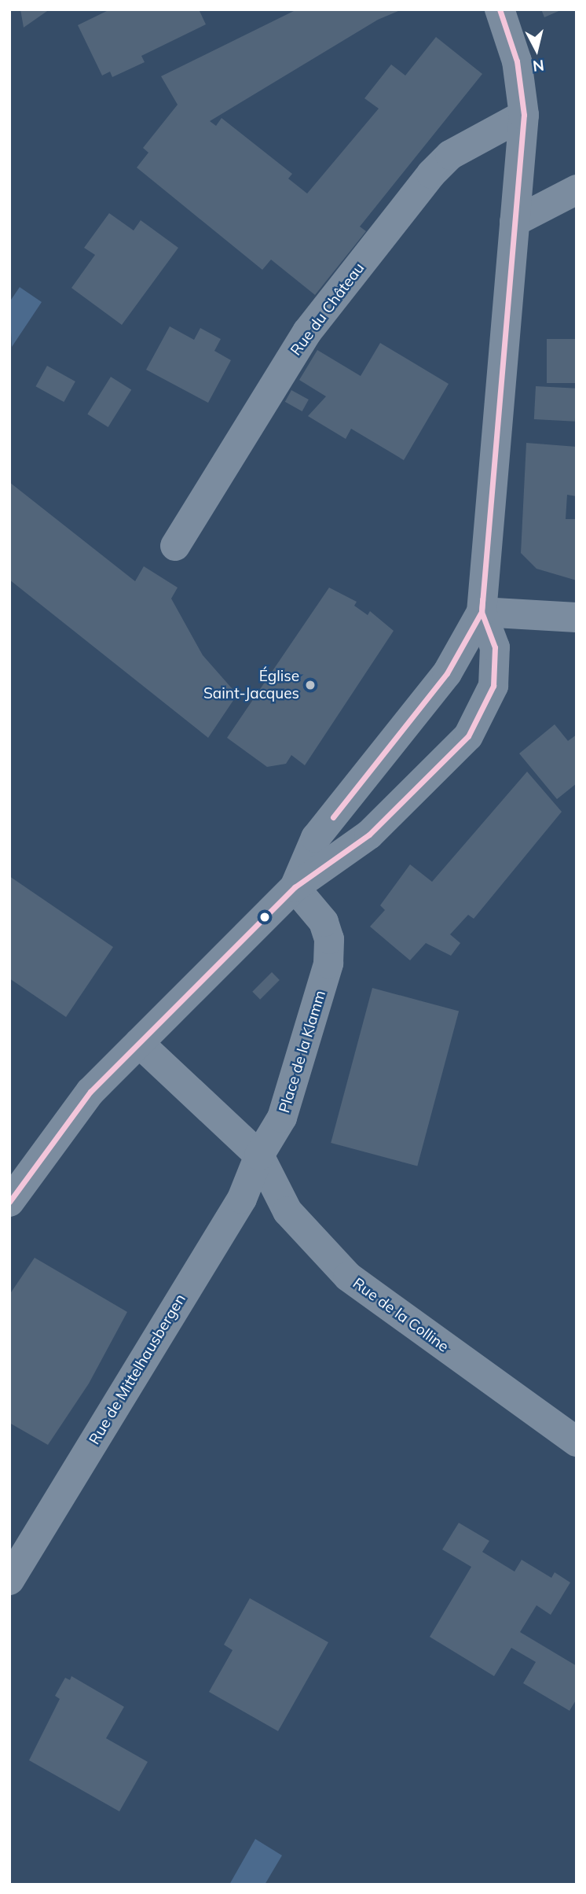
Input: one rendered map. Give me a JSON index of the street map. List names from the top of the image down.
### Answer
{
  "streets": {
    "street": [
      "Rue du Château",
      "Place de la Klamm",
      "Rue de la Colline",
      "Rue de Mittelhausbergen"
    ]
  },
  "crossings": [
    ["Place de la Klamm", "Rue de la Colline"],
    ["Place de la Klamm", "Rue de Mittelhausbergen"],
    ["Rue de la Colline", "Rue de Mittelhausbergen"]
  ],
  "places": ["Église Saint-Jacques"],
  "north": "bottom"
}
